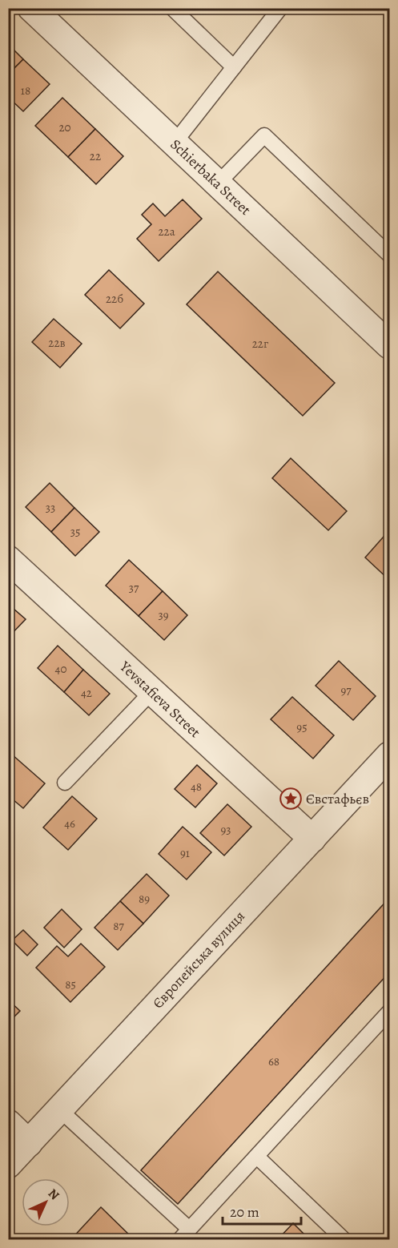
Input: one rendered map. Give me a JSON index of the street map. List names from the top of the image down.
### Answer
{
  "streets": {
    "street": ["Schierbaka Street", "Yevstafieva Street", "Європейська вулиця"]
  },
  "crossings": [
    ["Yevstafieva Street", "Європейська вулиця"]
  ],
  "places": {
    "place": ["Євстафьєв"]
  },
  "house_numbers": [
    "18",
    "20",
    "22",
    "22а",
    "22б",
    "22в",
    "22г",
    "33",
    "35",
    "37",
    "39",
    "40",
    "97",
    "42",
    "95",
    "48",
    "46",
    "93",
    "91",
    "89",
    "87",
    "85",
    "68"
  ],
  "scale_bar": "20 m",
  "north": "top right"
}
